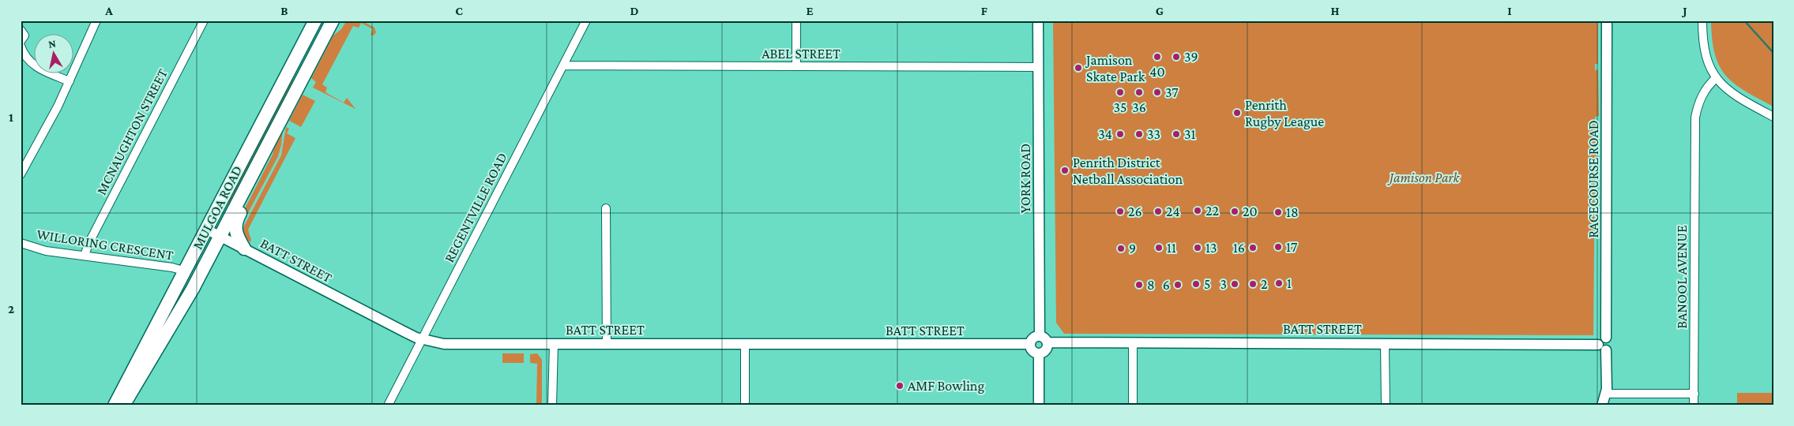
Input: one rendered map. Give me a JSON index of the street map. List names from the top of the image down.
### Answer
{
  "streets": {
    "main road": ["MULGOA ROAD"],
    "street": [
      "ABEL STREET",
      "MCNAUGHTON STREET",
      "YORK ROAD",
      "RACECOURSE ROAD",
      "REGENTVILLE ROAD",
      "WILLORING CRESCENT",
      "BATT STREET",
      "BANOOL AVENUE"
    ]
  },
  "crossings": [
    ["ABEL STREET", "YORK ROAD"],
    ["ABEL STREET", "REGENTVILLE ROAD"],
    ["MCNAUGHTON STREET", "WILLORING CRESCENT"],
    ["YORK ROAD", "BATT STREET"],
    ["RACECOURSE ROAD", "BATT STREET"],
    ["MULGOA ROAD", "WILLORING CRESCENT"],
    ["MULGOA ROAD", "BATT STREET"],
    ["REGENTVILLE ROAD", "BATT STREET"]
  ],
  "parks": ["Jamison Park"],
  "places": [
    "40",
    "39",
    "Jamison Skate Park",
    "35",
    "36",
    "37",
    "Penrith Rugby League",
    "34",
    "33",
    "31",
    "Penrith District Netball Association",
    "22",
    "26",
    "24",
    "20",
    "18",
    "17",
    "11",
    "13",
    "16",
    "9",
    "1",
    "5",
    "3",
    "2",
    "8",
    "6",
    "AMF Bowling"
  ],
  "north": "top",
  "grid": {
    "columns": [
      "A",
      "B",
      "C",
      "D",
      "E",
      "F",
      "G",
      "H",
      "I",
      "J"
    ],
    "rows": ["1", "2"]
  }
}
